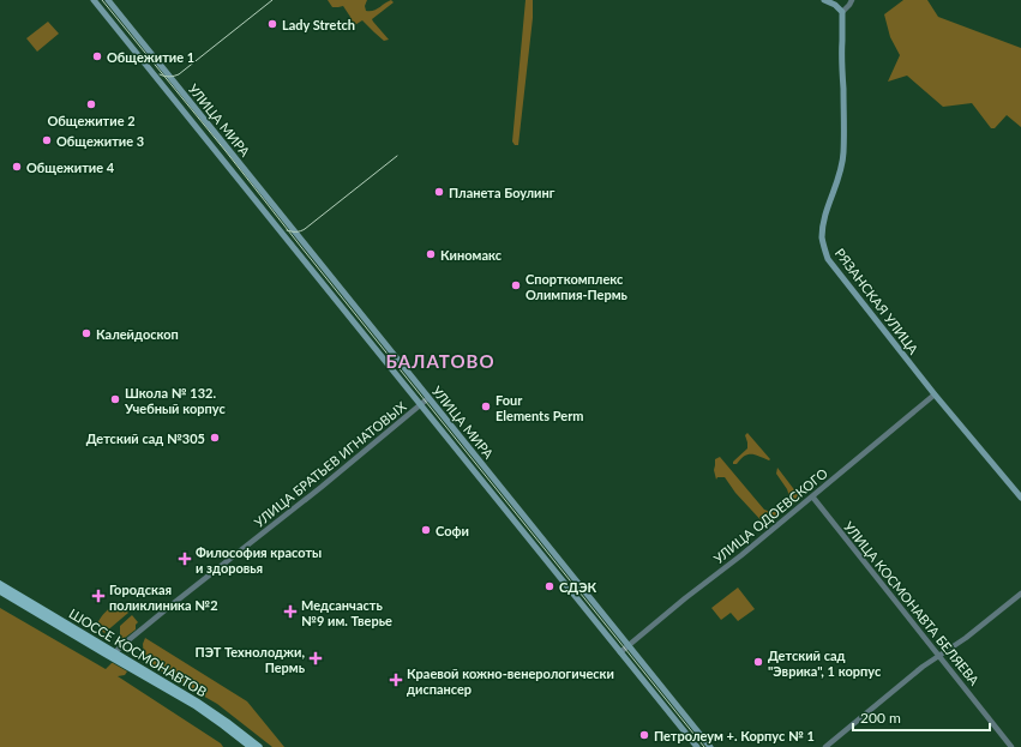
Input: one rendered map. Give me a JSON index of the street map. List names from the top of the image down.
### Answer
{
  "streets": {
    "main road": ["УЛИЦА МИРА", "РЯЗАНСКАЯ УЛИЦА", "ШОССЕ КОСМОНАВТОВ"],
    "street": ["УЛИЦА БРАТЬЕВ ИГНАТОВЫХ", "УЛИЦА ОДОЕВСКОГО", "УЛИЦА КОСМОНАВТА БЕЛЯЕВА"]
  },
  "crossings": [
    ["УЛИЦА МИРА", "УЛИЦА БРАТЬЕВ ИГНАТОВЫХ"],
    ["УЛИЦА МИРА", "УЛИЦА ОДОЕВСКОГО"],
    ["РЯЗАНСКАЯ УЛИЦА", "УЛИЦА ОДОЕВСКОГО"],
    ["УЛИЦА БРАТЬЕВ ИГНАТОВЫХ", "ШОССЕ КОСМОНАВТОВ"],
    ["УЛИЦА ОДОЕВСКОГО", "УЛИЦА КОСМОНАВТА БЕЛЯЕВА"]
  ],
  "districts": ["БАЛАТОВО"],
  "places": {
    "other": [
      "Lady Stretch",
      "Общежитие 1",
      "Общежитие 2",
      "Общежитие 3",
      "Общежитие 4",
      "Планета Боулинг",
      "Киномакс",
      "Спорткомплекс Олимпия-Пермь",
      "Калейдоскоп",
      "Школа № 132. Учебный корпус",
      "Four Elements Perm",
      "Детский сад №305",
      "Софи",
      "СДЭК",
      "Детский сад \"Эврика\", 1 корпус",
      "Петролеум +. Корпус № 1"
    ],
    "health": [
      "Философия красоты и здоровья",
      "Городская поликлиника №2",
      "Медсанчасть №9 им. Тверье",
      "ПЭТ Технолоджи, Пермь",
      "Краевой кожно-венерологически диспансер"
    ]
  },
  "scale_bar": "200 m"
}
